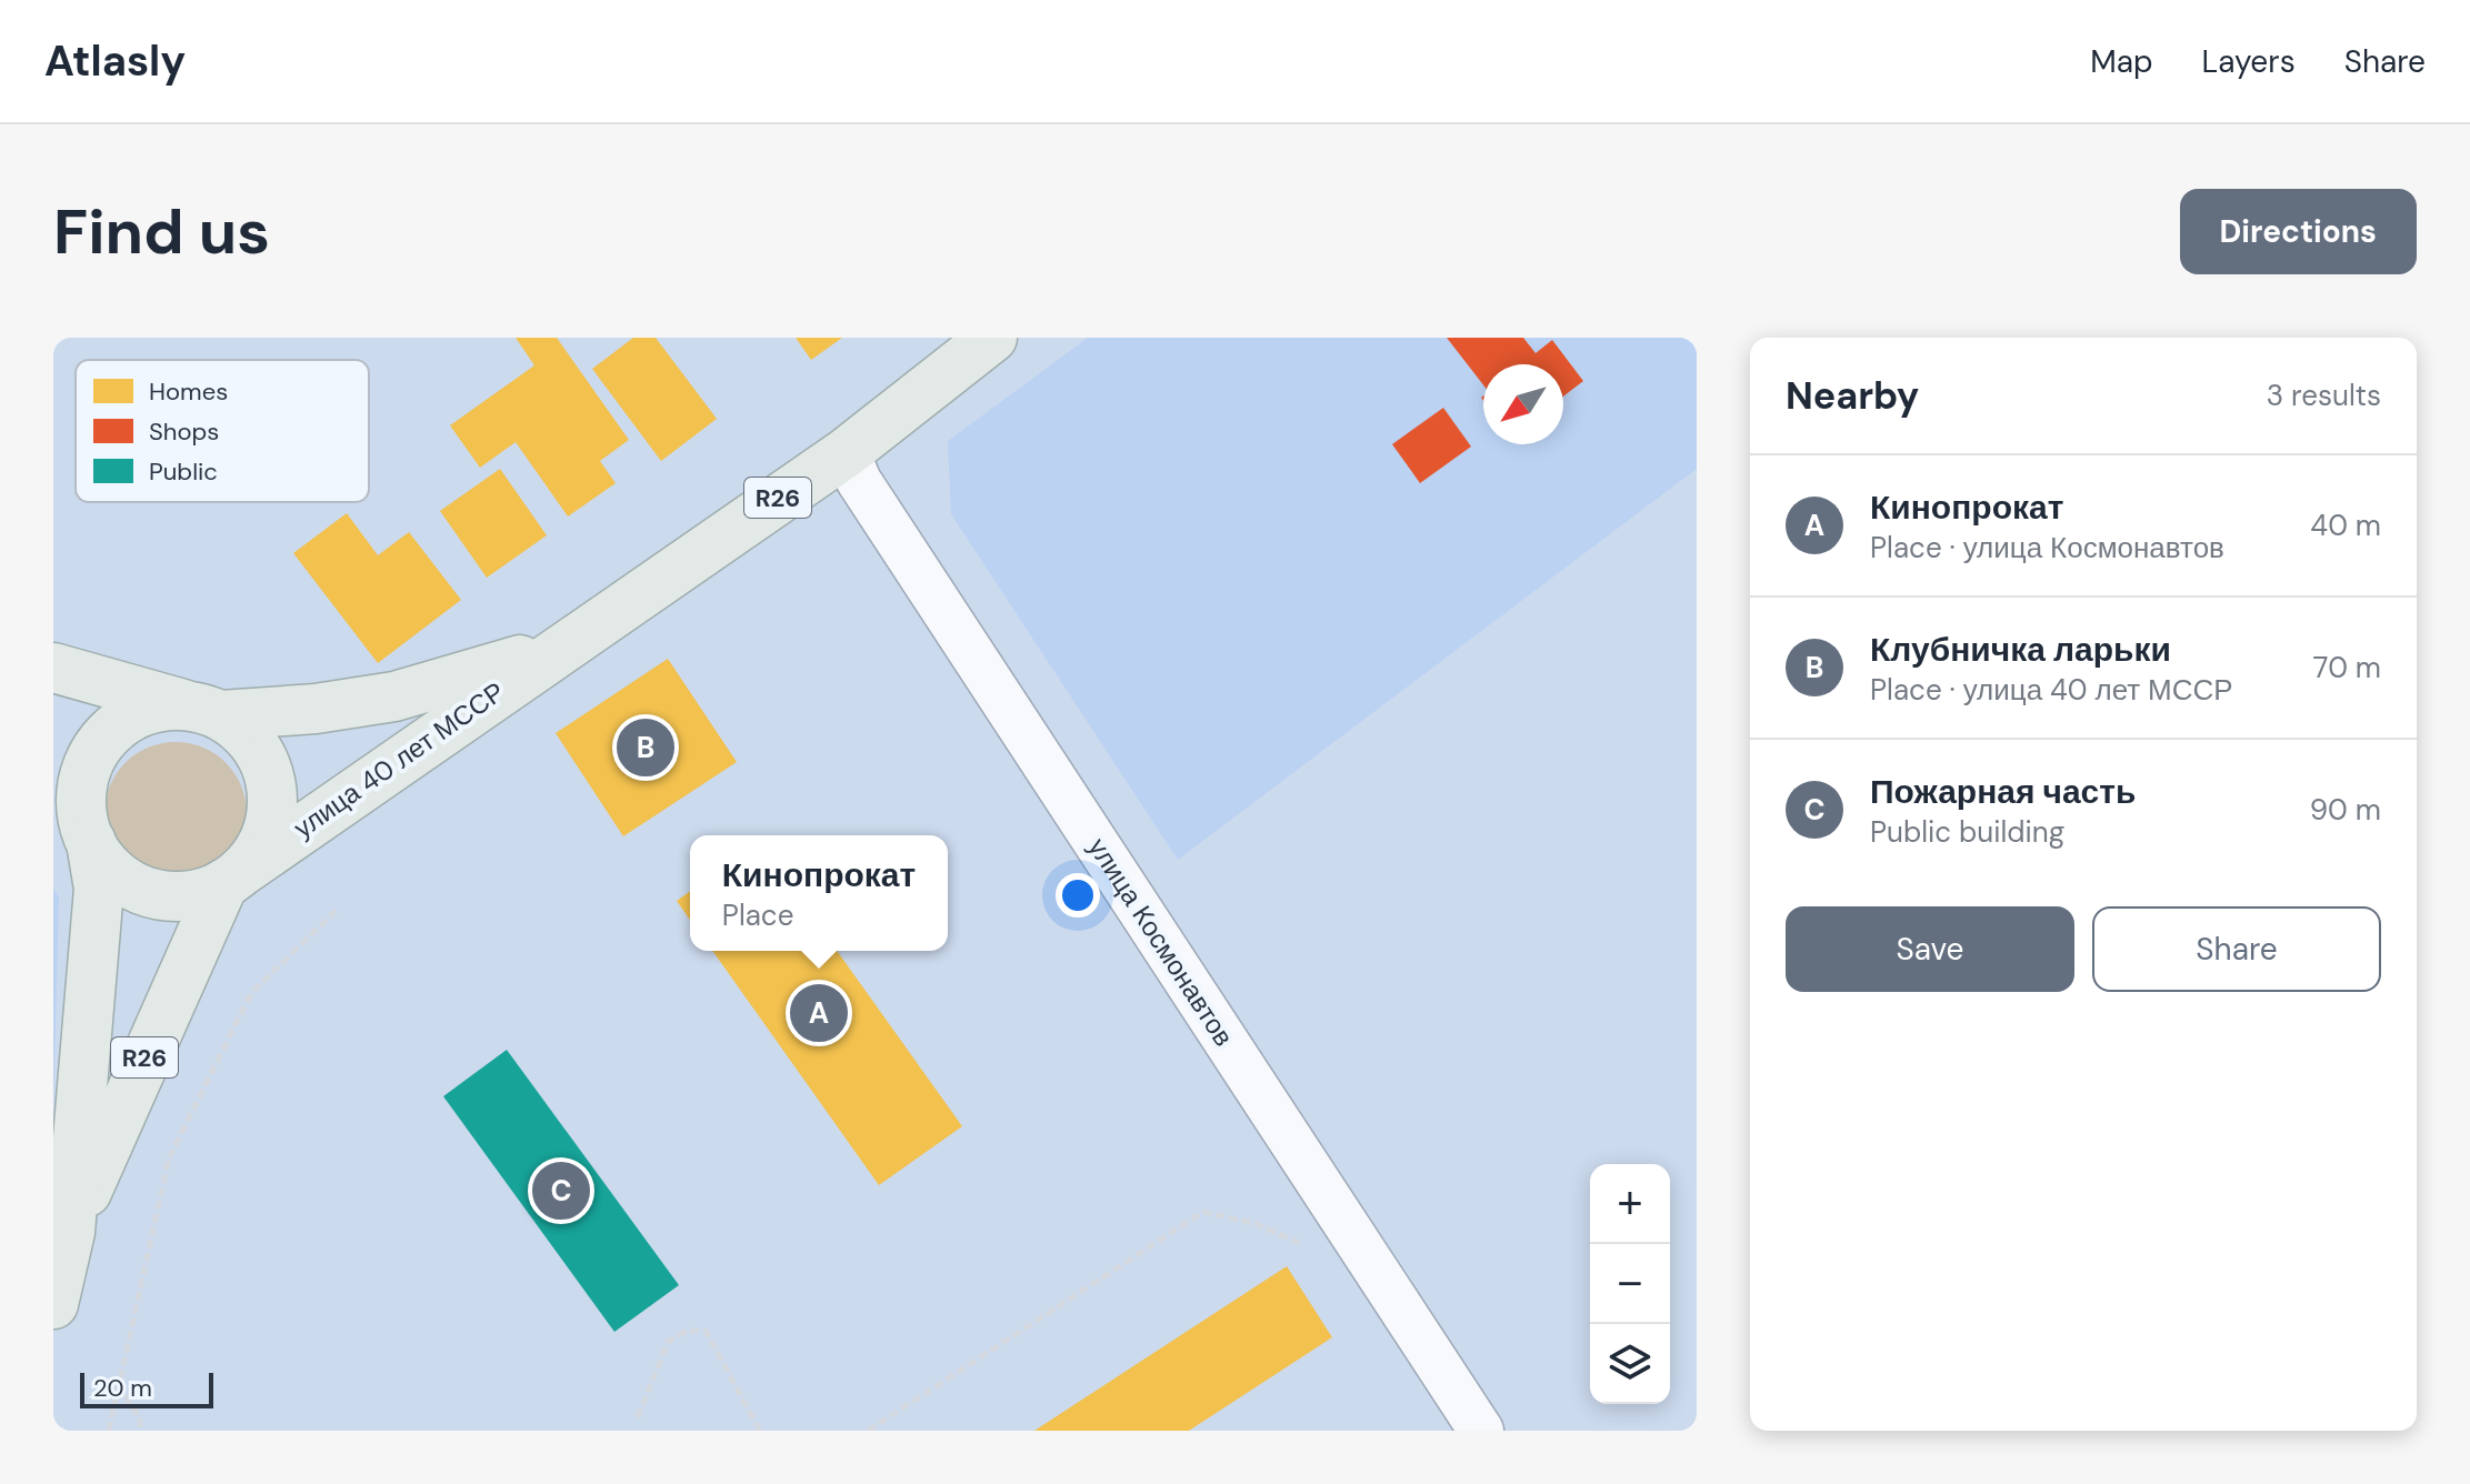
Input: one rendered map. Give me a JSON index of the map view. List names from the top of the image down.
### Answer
{
  "streets": {
    "main road": ["R26", "улица 40 лет МССР"],
    "street": ["улица Космонавтов"]
  },
  "crossings": [
    ["R26", "улица 40 лет МССР"],
    ["улица 40 лет МССР", "улица Космонавтов"]
  ],
  "legend": ["Homes", "Shops", "Public"],
  "scale_bar": "20 m",
  "north": "bottom left",
  "page": {
    "header": "Atlasly",
    "nav": ["Map", "Layers", "Share"],
    "buttons": [
      "Directions",
      ["Save", "Share"]
    ],
    "title": "Find us",
    "heading": ["Nearby", "3 results"],
    "list": [
      {
        "mark": "A",
        "name": "Кинопрокат",
        "note": "Place · улица Космонавтов",
        "value": "40 m"
      },
      {
        "mark": "B",
        "name": "Клубничка ларьки",
        "note": "Place · улица 40 лет МССР",
        "value": "70 m"
      },
      {
        "mark": "C",
        "name": "Пожарная часть",
        "note": "Public building",
        "value": "90 m"
      }
    ],
    "pins": ["B", "A", "C"],
    "popup": ["Кинопрокат", "Place"],
    "map_buttons": ["+", "−"],
    "scale": "20 m"
  }
}
